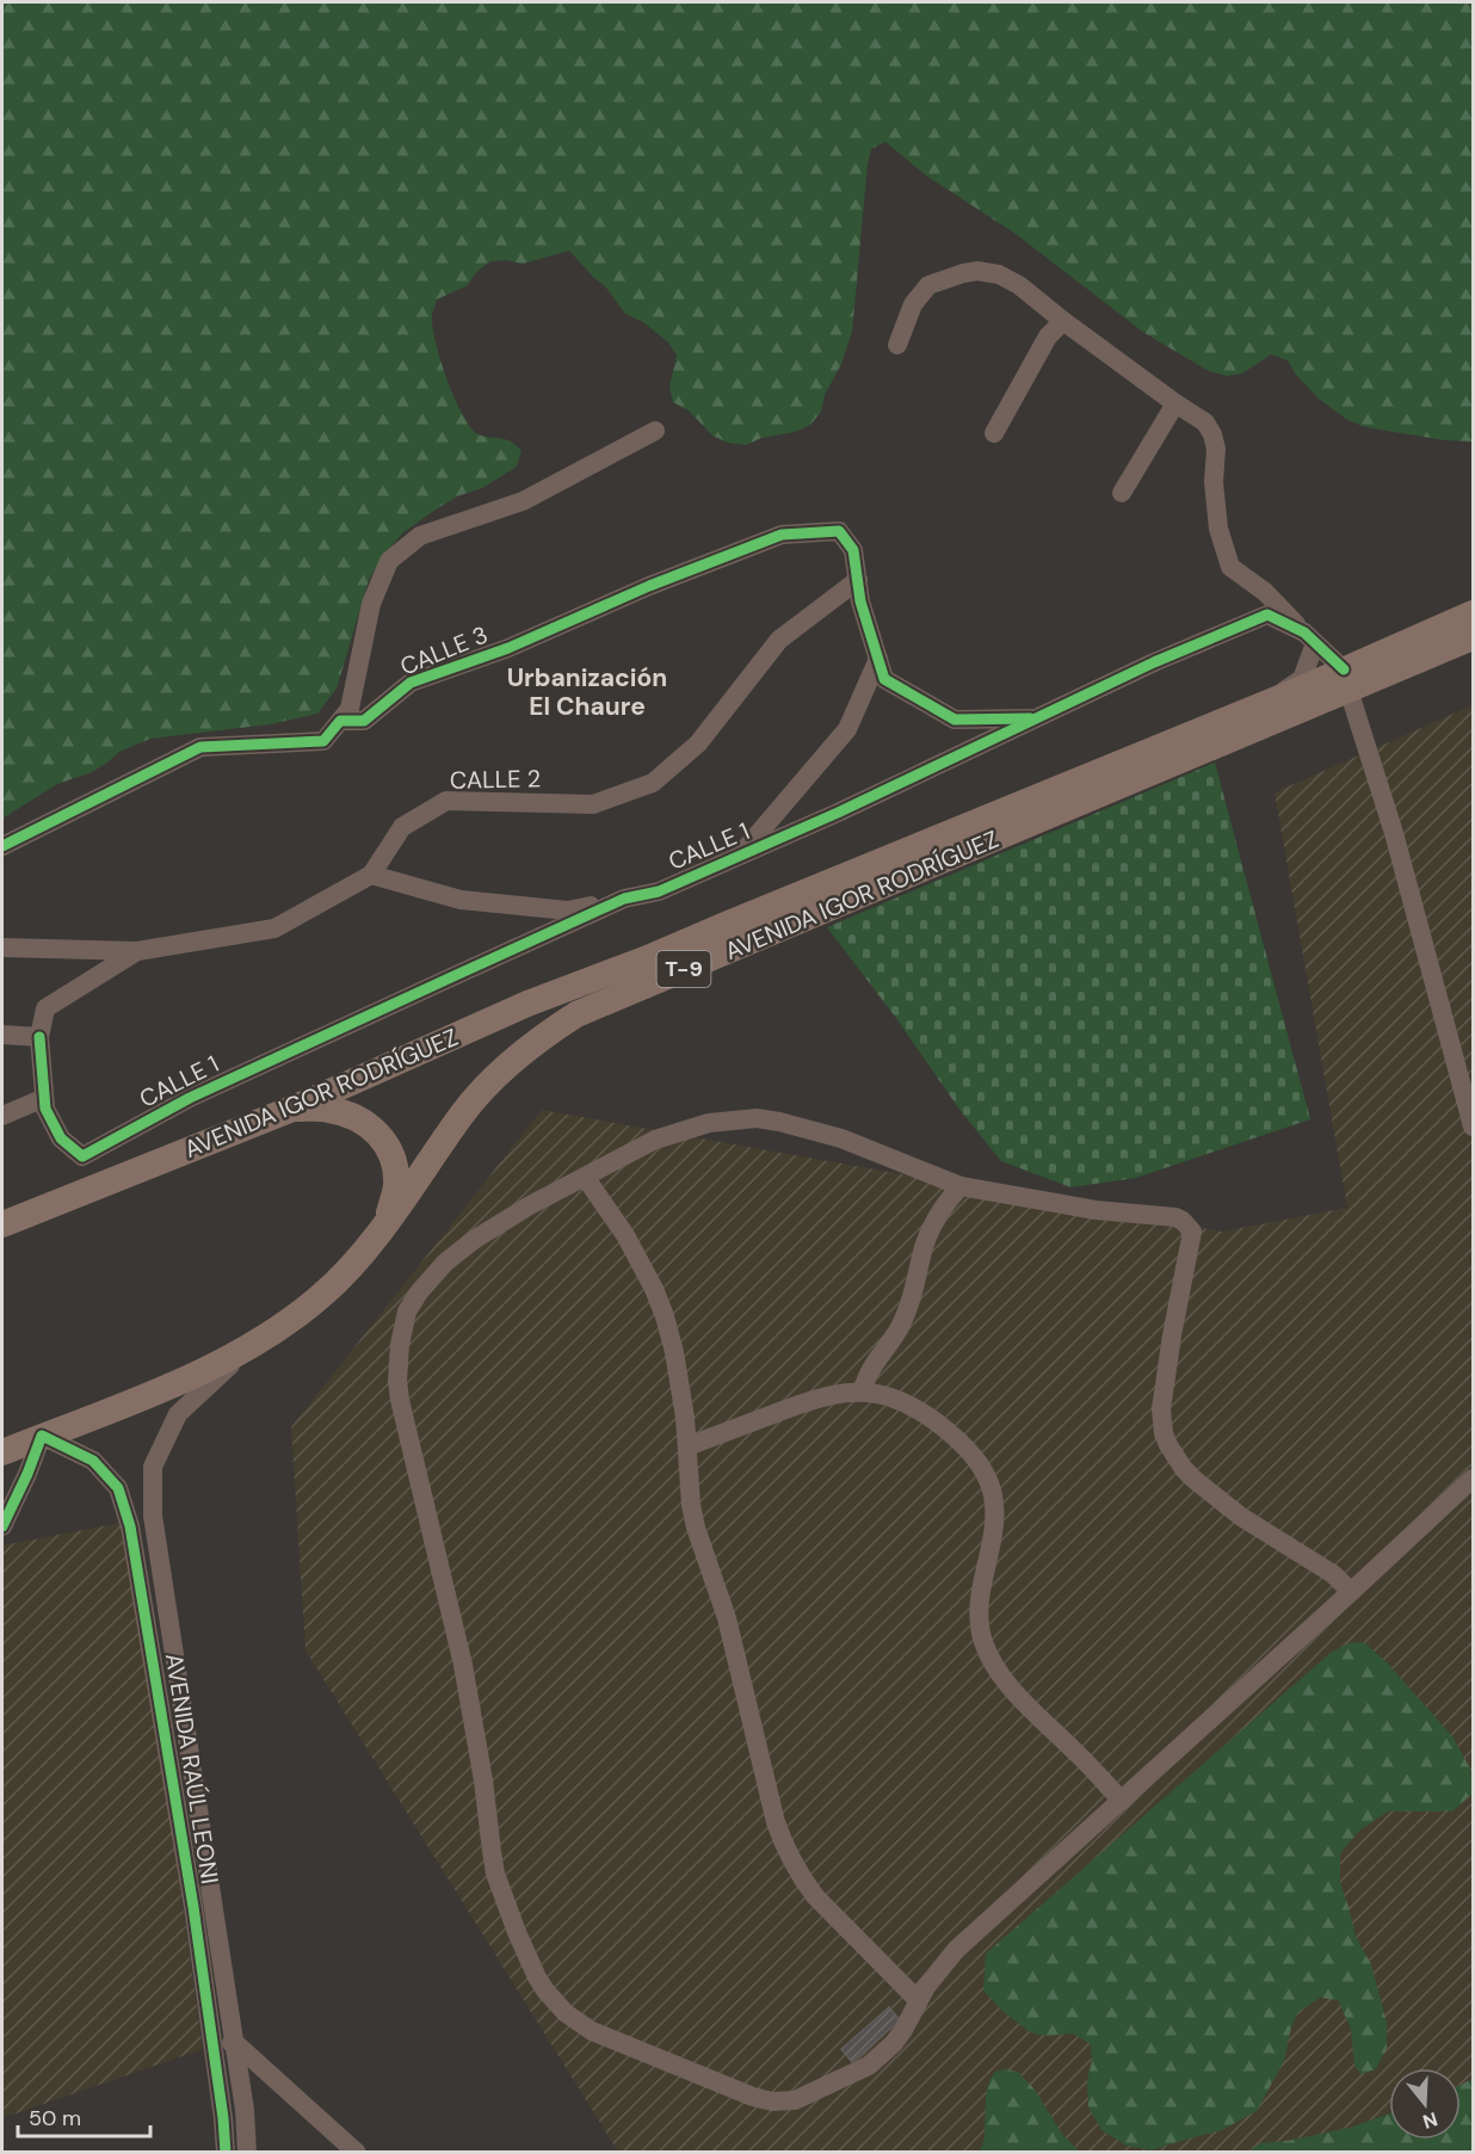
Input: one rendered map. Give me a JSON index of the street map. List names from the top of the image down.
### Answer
{
  "streets": {
    "highway": ["AVENIDA IGOR RODRÍGUEZ", "T-9"],
    "street": [
      "CALLE 3",
      "CALLE 2",
      "CALLE 1",
      "AVENIDA RAÚL LEONI"
    ]
  },
  "crossings": [
    ["CALLE 3", "CALLE 2"],
    ["CALLE 1", "AVENIDA IGOR RODRÍGUEZ"],
    ["AVENIDA IGOR RODRÍGUEZ", "T-9"],
    ["AVENIDA IGOR RODRÍGUEZ", "AVENIDA RAÚL LEONI"]
  ],
  "districts": ["Urbanización El Chaure"],
  "scale_bar": "50 m",
  "north": "bottom"
}
